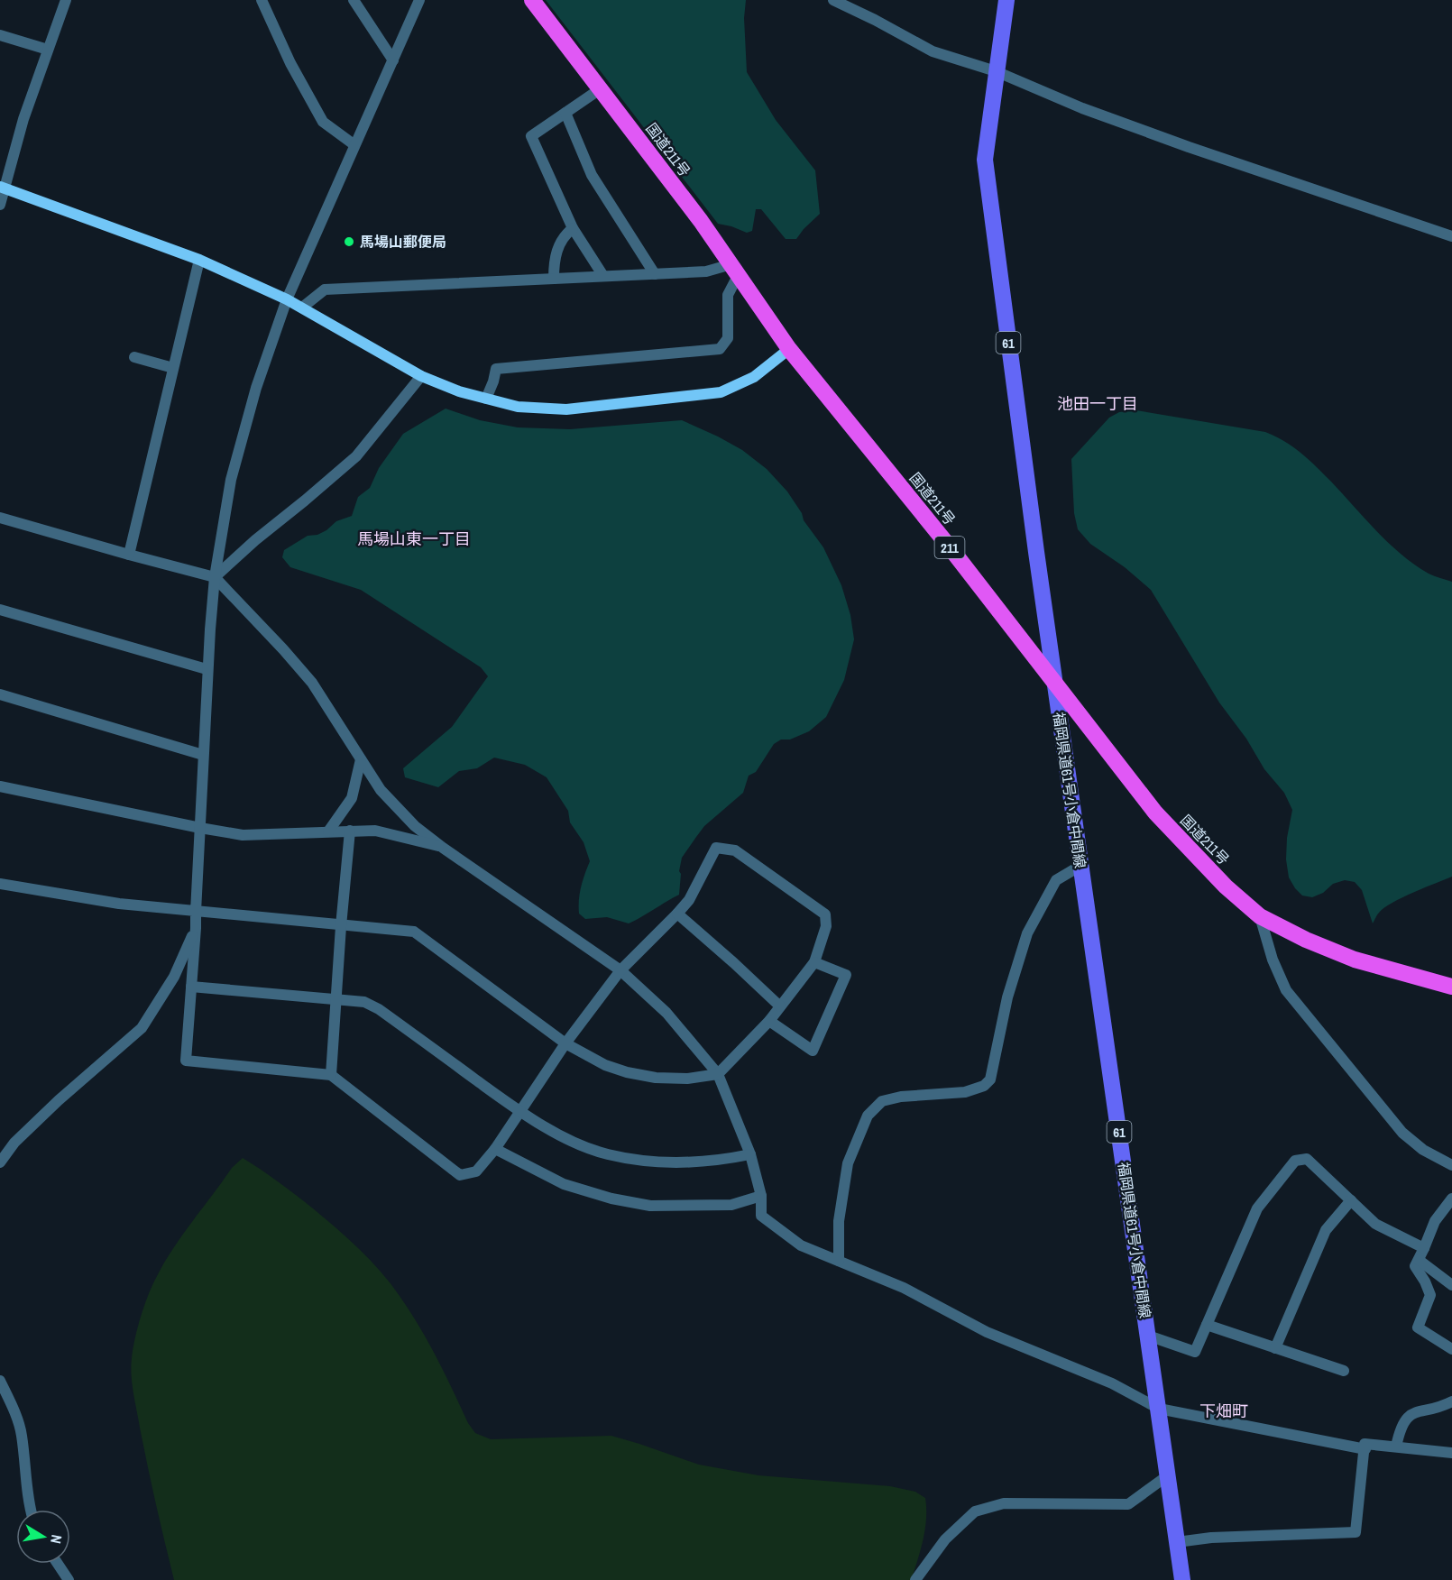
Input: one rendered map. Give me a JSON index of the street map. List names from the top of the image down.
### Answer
{
  "streets": {
    "highway": ["国道211号", "211"],
    "main road": ["61", "福岡県道61号小倉中間線"]
  },
  "crossings": [
    ["国道211号", "福岡県道61号小倉中間線"]
  ],
  "districts": ["池田一丁目", "馬場山東一丁目", "下畑町"],
  "places": ["馬場山郵便局"],
  "north": "right"
}
